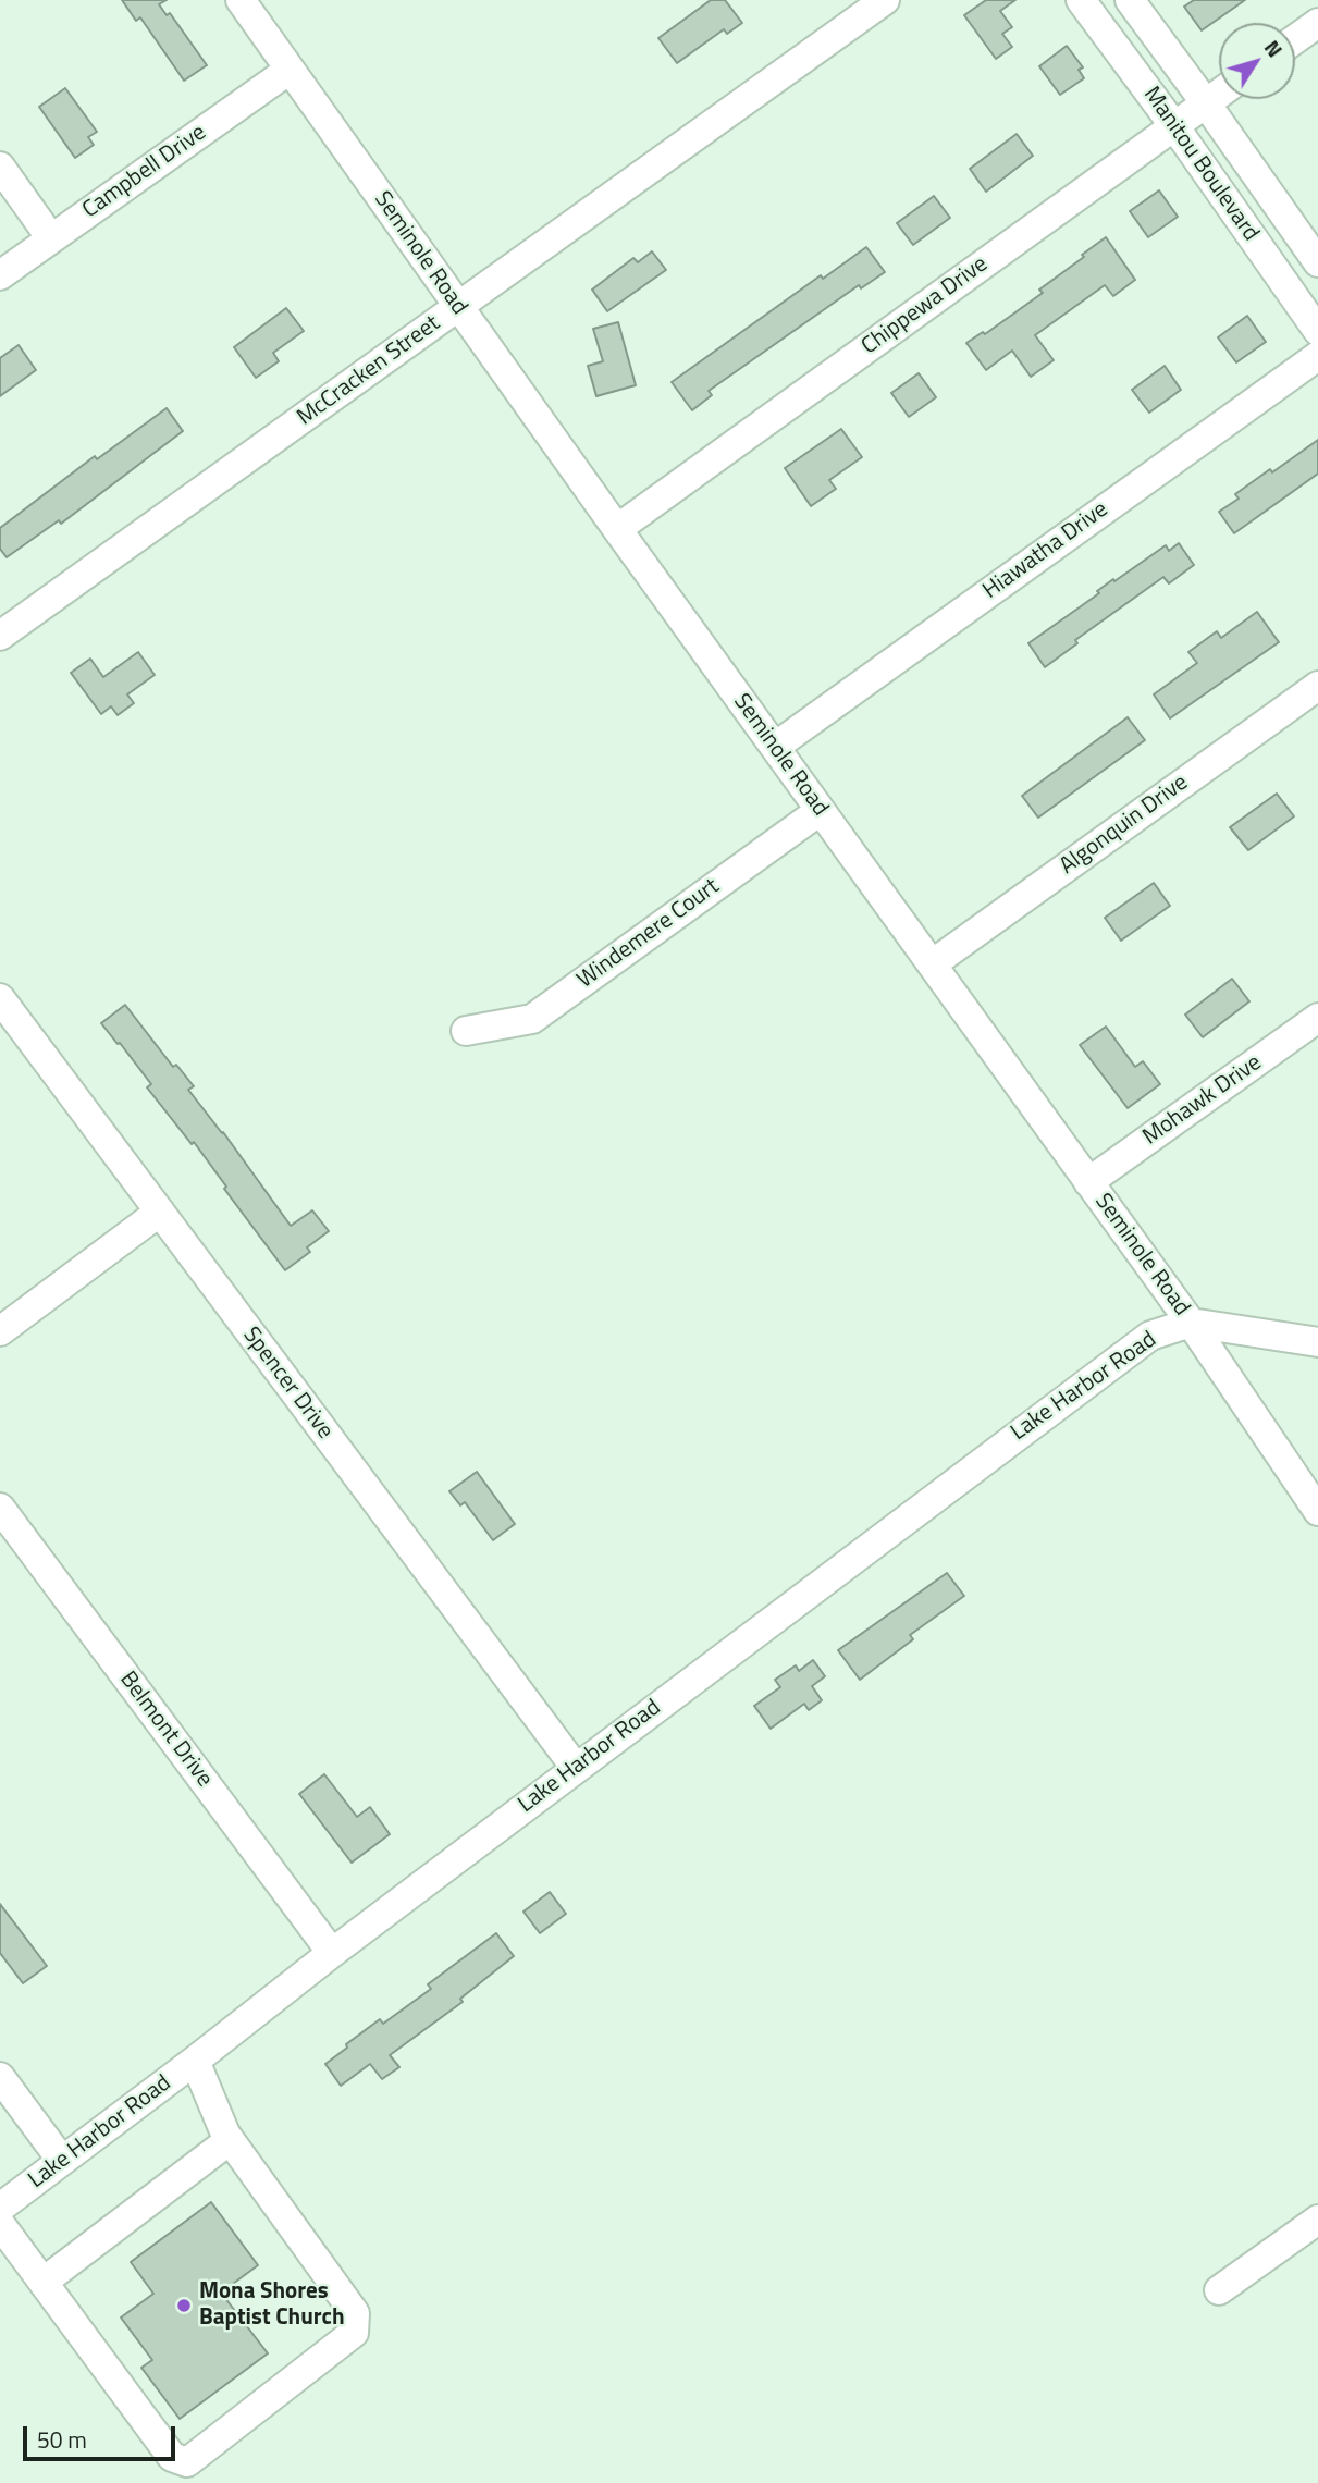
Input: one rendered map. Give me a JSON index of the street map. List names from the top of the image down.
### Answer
{
  "streets": {
    "street": [
      "Manitou Boulevard",
      "Campbell Drive",
      "Seminole Road",
      "Chippewa Drive",
      "McCracken Street",
      "Hiawatha Drive",
      "Algonquin Drive",
      "Windemere Court",
      "Mohawk Drive",
      "Spencer Drive",
      "Lake Harbor Road",
      "Belmont Drive"
    ]
  },
  "crossings": [
    ["Manitou Boulevard", "Chippewa Drive"],
    ["Campbell Drive", "Seminole Road"],
    ["Seminole Road", "Chippewa Drive"],
    ["Seminole Road", "McCracken Street"],
    ["Seminole Road", "Hiawatha Drive"],
    ["Seminole Road", "Algonquin Drive"],
    ["Seminole Road", "Windemere Court"],
    ["Seminole Road", "Mohawk Drive"],
    ["Seminole Road", "Lake Harbor Road"],
    ["Spencer Drive", "Lake Harbor Road"],
    ["Lake Harbor Road", "Belmont Drive"]
  ],
  "places": ["Mona Shores Baptist Church"],
  "scale_bar": "50 m",
  "north": "top right"
}
